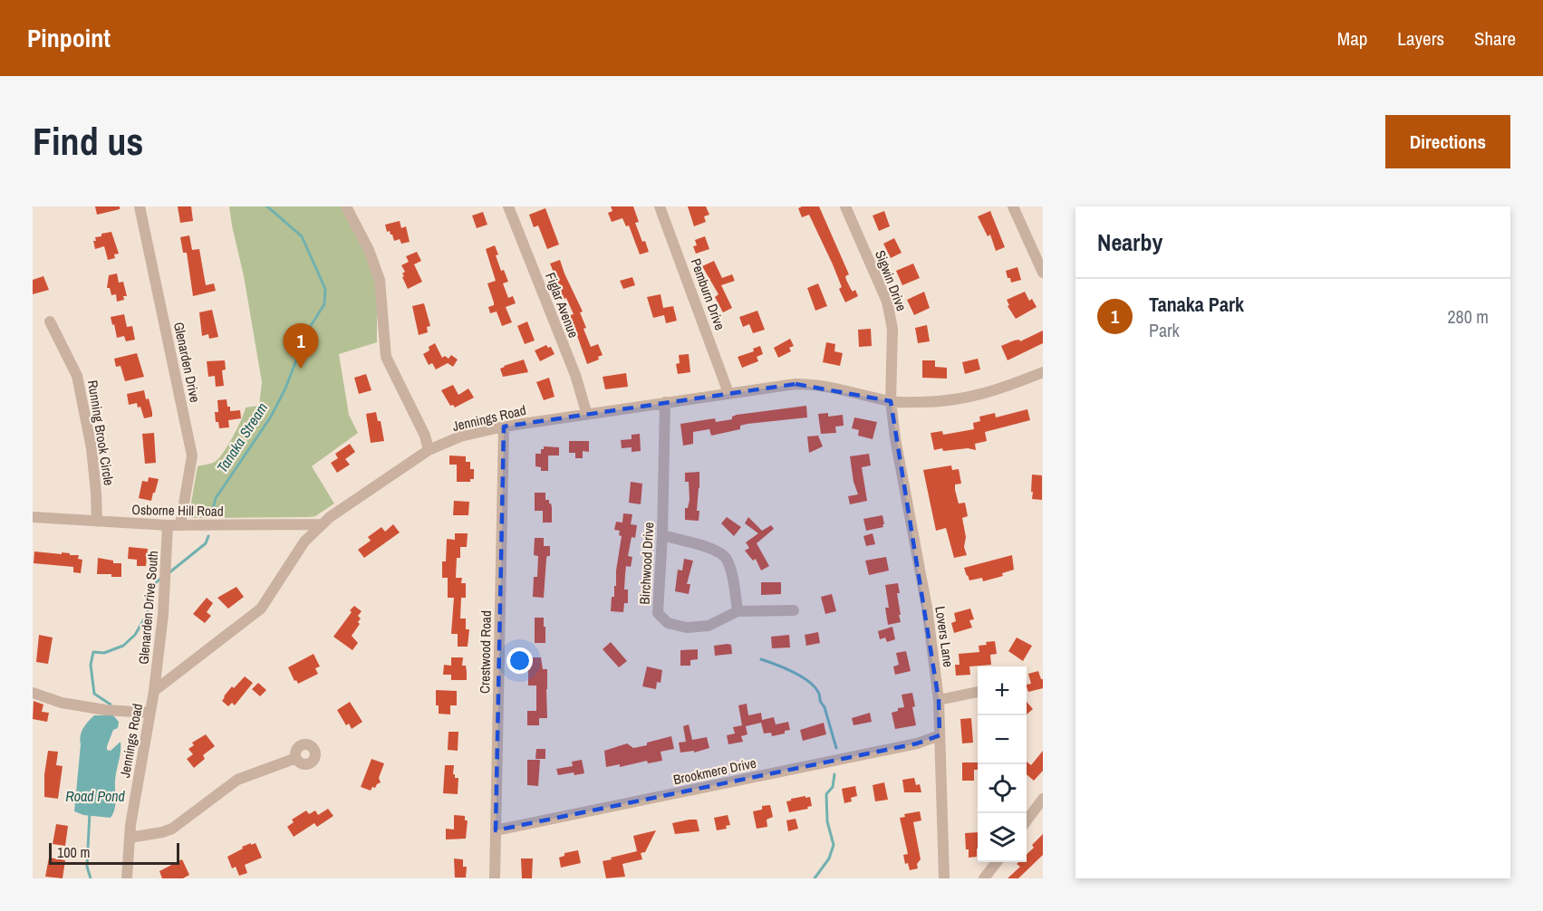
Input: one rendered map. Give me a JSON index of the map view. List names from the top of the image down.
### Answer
{
  "streets": {
    "street": [
      "Sigwin Drive",
      "Pemburn Drive",
      "Figlar Avenue",
      "Glenarden Drive",
      "Jennings Road",
      "Running Brook Circle",
      "Osborne Hill Road",
      "Birchwood Drive",
      "Glenarden Drive South",
      "Lovers Lane",
      "Crestwood Road",
      "Brookmere Drive"
    ]
  },
  "crossings": [
    ["Sigwin Drive", "Jennings Road"],
    ["Sigwin Drive", "Lovers Lane"],
    ["Pemburn Drive", "Jennings Road"],
    ["Figlar Avenue", "Jennings Road"],
    ["Glenarden Drive", "Osborne Hill Road"],
    ["Jennings Road", "Osborne Hill Road"],
    ["Jennings Road", "Birchwood Drive"],
    ["Jennings Road", "Glenarden Drive South"],
    ["Jennings Road", "Lovers Lane"],
    ["Jennings Road", "Crestwood Road"],
    ["Running Brook Circle", "Osborne Hill Road"],
    ["Osborne Hill Road", "Glenarden Drive South"],
    ["Lovers Lane", "Brookmere Drive"],
    ["Crestwood Road", "Brookmere Drive"]
  ],
  "water": ["Tanaka Stream", "Road Pond"],
  "scale_bar": "100 m",
  "page": {
    "header": "Pinpoint",
    "nav": ["Map", "Layers", "Share"],
    "buttons": "Directions",
    "title": "Find us",
    "heading": "Nearby",
    "list": [
      {
        "mark": "1",
        "name": "Tanaka Park",
        "note": "Park",
        "value": "280 m"
      }
    ],
    "pins": "1",
    "map_buttons": ["+", "−"],
    "scale": "100 m"
  }
}
